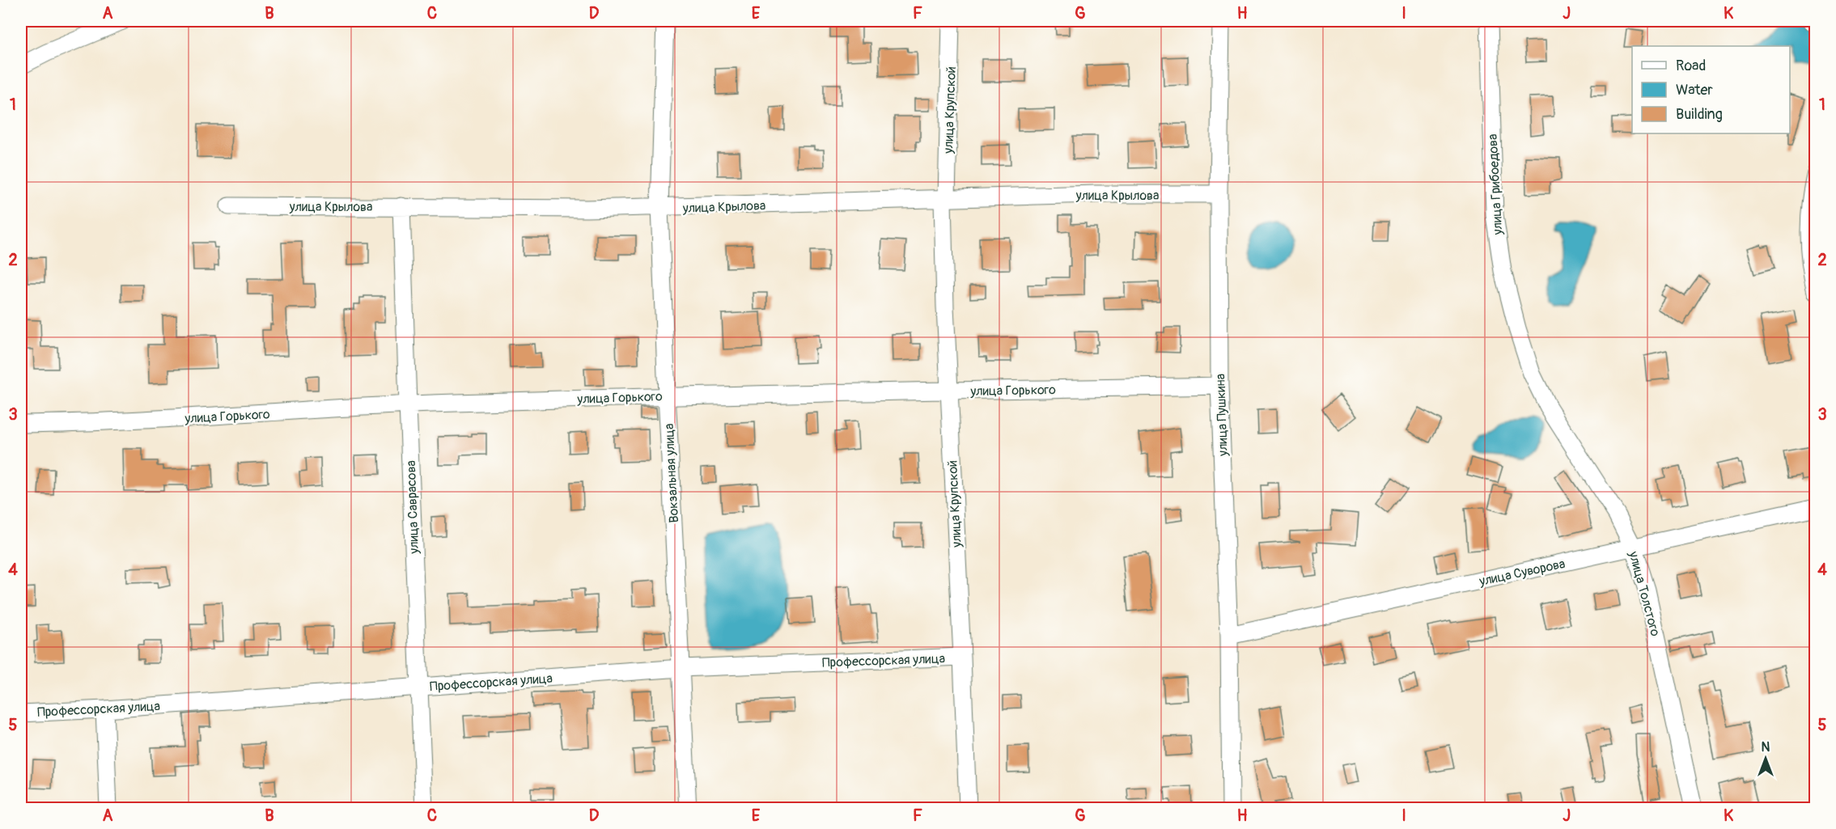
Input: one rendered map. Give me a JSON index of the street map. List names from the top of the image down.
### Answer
{
  "streets": {
    "street": [
      "улица Крупской",
      "улица Грибоедова",
      "улица Крылова",
      "улица Горького",
      "улица Пушкина",
      "Вокзальная улица",
      "улица Саврасова",
      "улица Суворова",
      "улица Толстого",
      "Профессорская улица"
    ]
  },
  "crossings": [
    ["улица Крупской", "улица Крылова"],
    ["улица Крупской", "улица Горького"],
    ["улица Крупской", "Профессорская улица"],
    ["улица Грибоедова", "улица Толстого"],
    ["улица Крылова", "улица Пушкина"],
    ["улица Крылова", "Вокзальная улица"],
    ["улица Крылова", "улица Саврасова"],
    ["улица Горького", "улица Пушкина"],
    ["улица Горького", "Вокзальная улица"],
    ["улица Горького", "улица Саврасова"],
    ["улица Пушкина", "улица Суворова"],
    ["Вокзальная улица", "Профессорская улица"],
    ["улица Саврасова", "Профессорская улица"],
    ["улица Суворова", "улица Толстого"]
  ],
  "legend": ["Road", "Water", "Building"],
  "north": "top",
  "grid": {
    "columns": [
      "A",
      "B",
      "C",
      "D",
      "E",
      "F",
      "G",
      "H",
      "I",
      "J",
      "K"
    ],
    "rows": [
      "1",
      "2",
      "3",
      "4",
      "5"
    ]
  }
}
